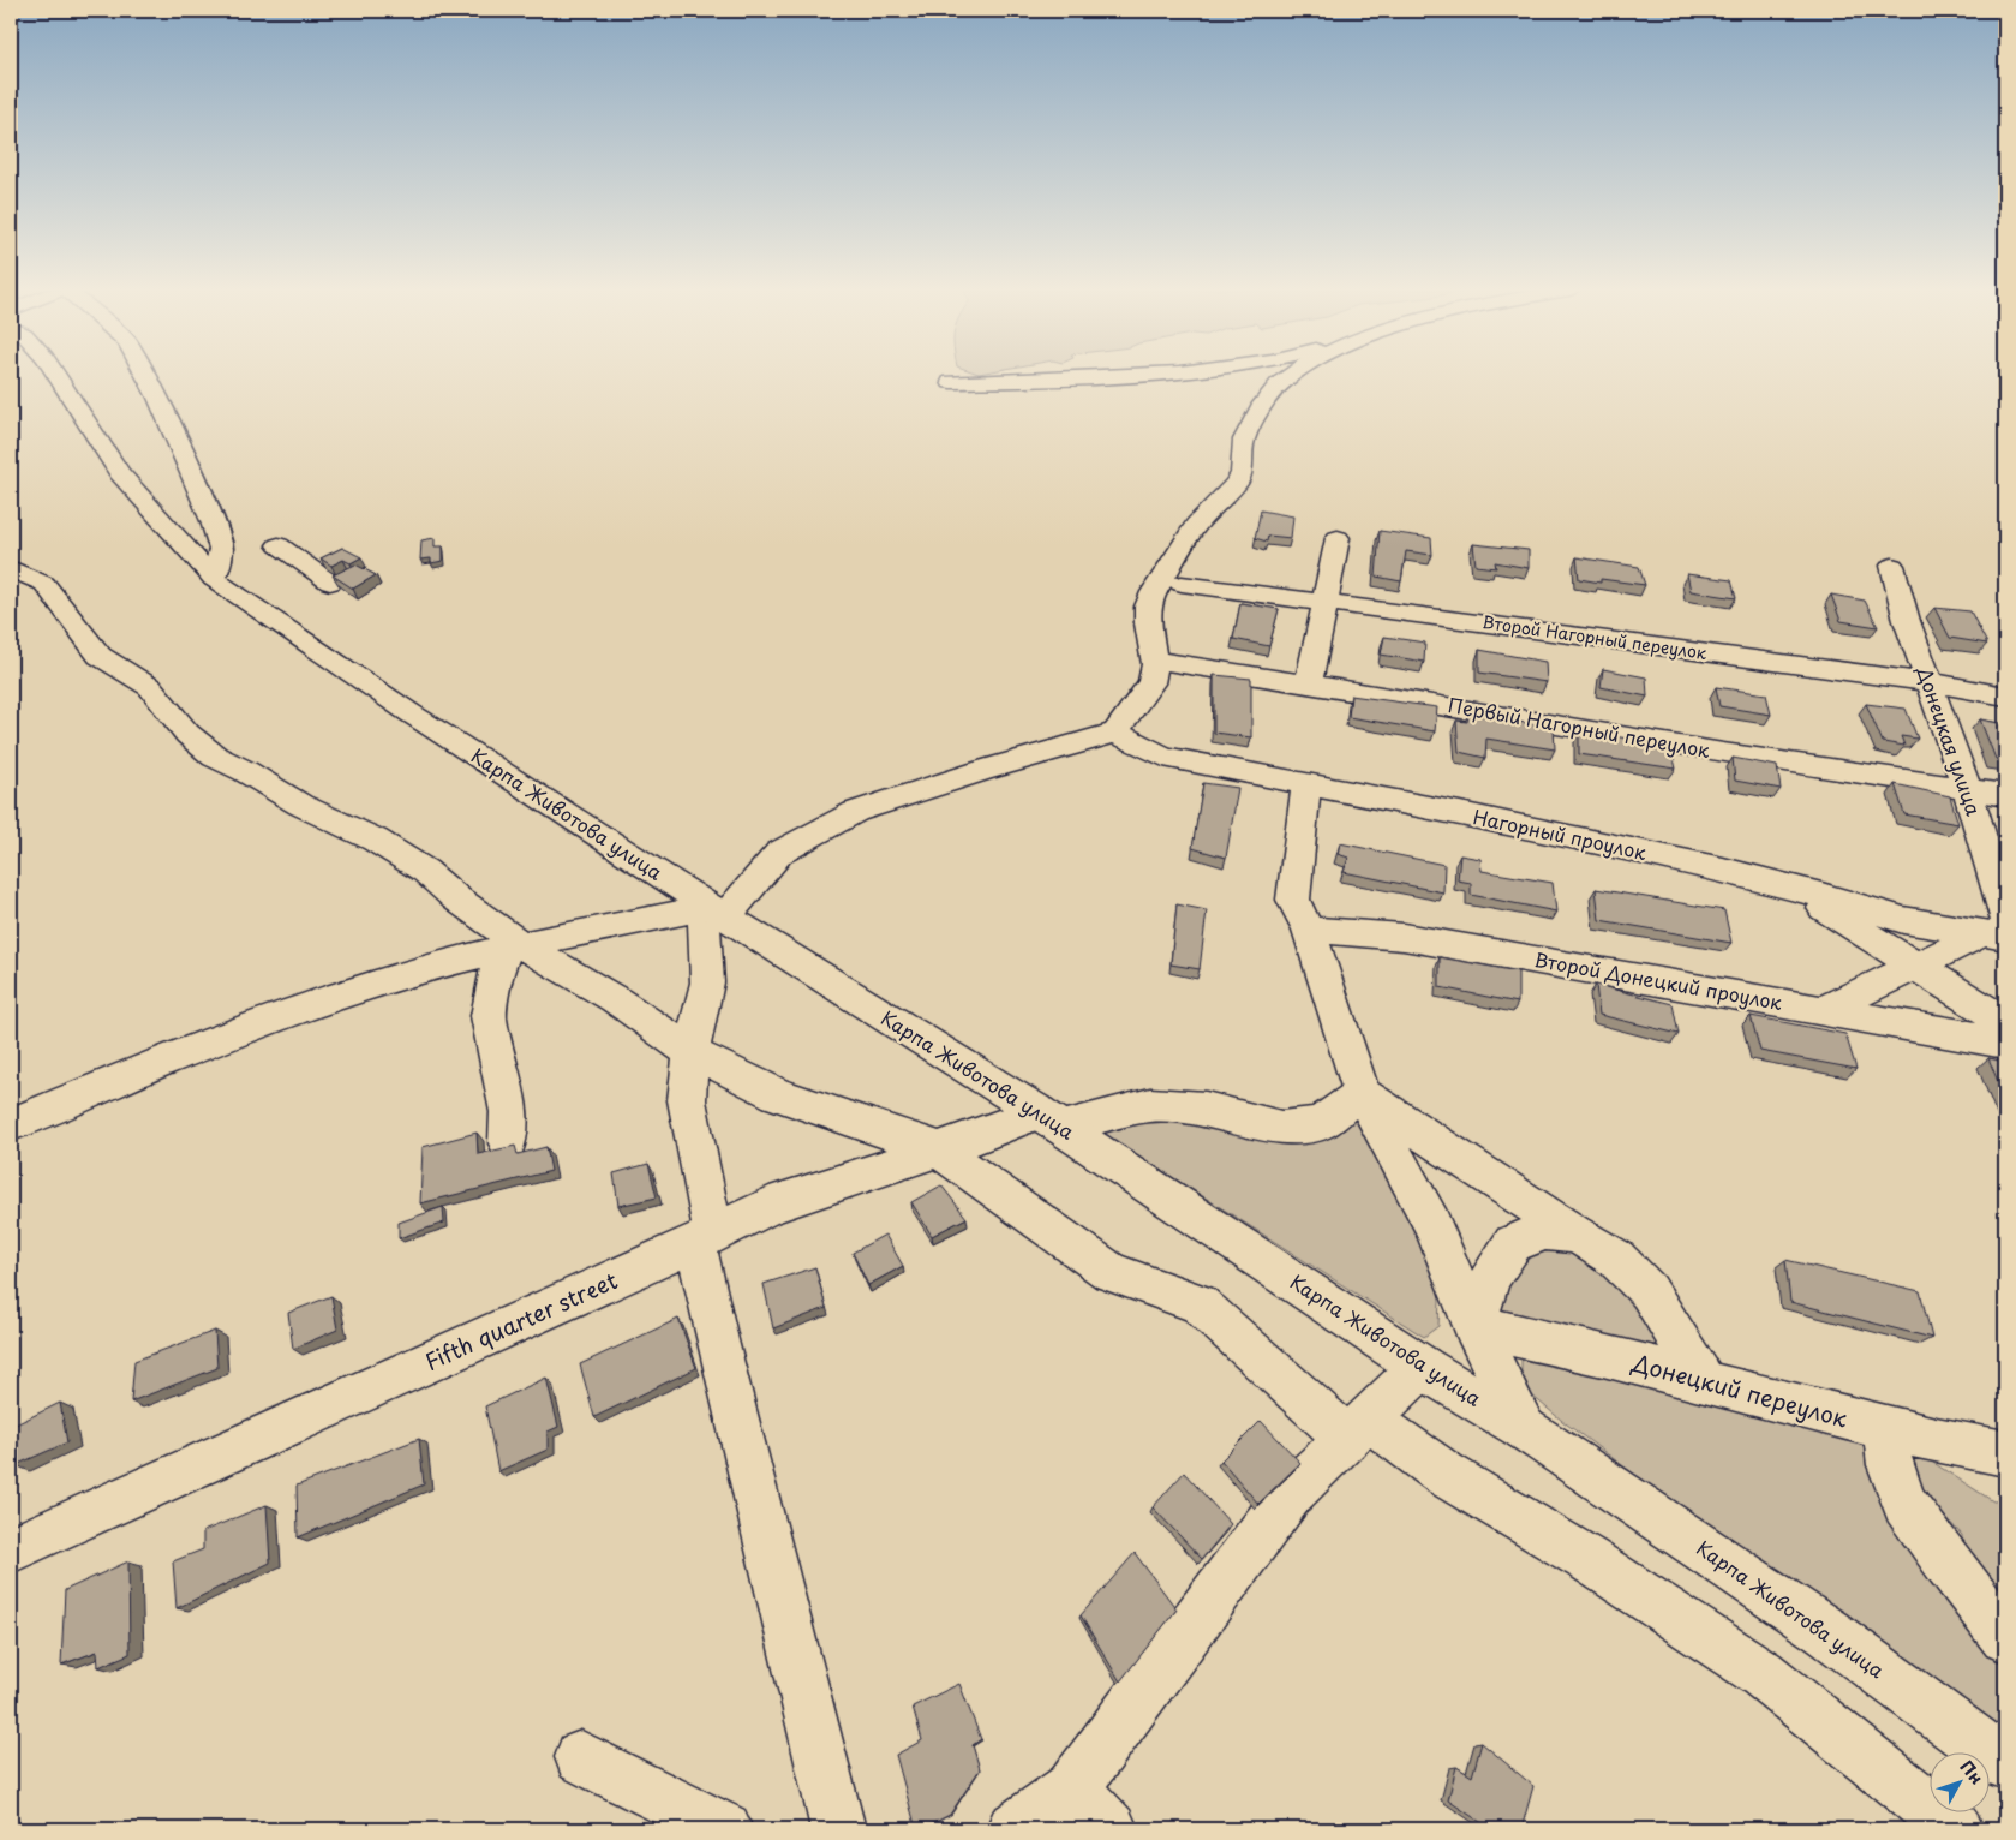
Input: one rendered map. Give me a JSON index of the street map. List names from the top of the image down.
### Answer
{
  "streets": {
    "street": [
      "Второй Нагорный переулок",
      "Первый Нагорный переулок",
      "Донецкая улица",
      "Карпа Животова улица",
      "Нагорный проулок",
      "Второй Донецкий проулок",
      "Fifth quarter street",
      "Донецкий переулок"
    ]
  },
  "crossings": [
    ["Второй Нагорный переулок", "Донецкая улица"],
    ["Первый Нагорный переулок", "Донецкая улица"],
    ["Донецкая улица", "Нагорный проулок"],
    ["Карпа Животова улица", "Fifth quarter street"]
  ],
  "north": "top right"
}
